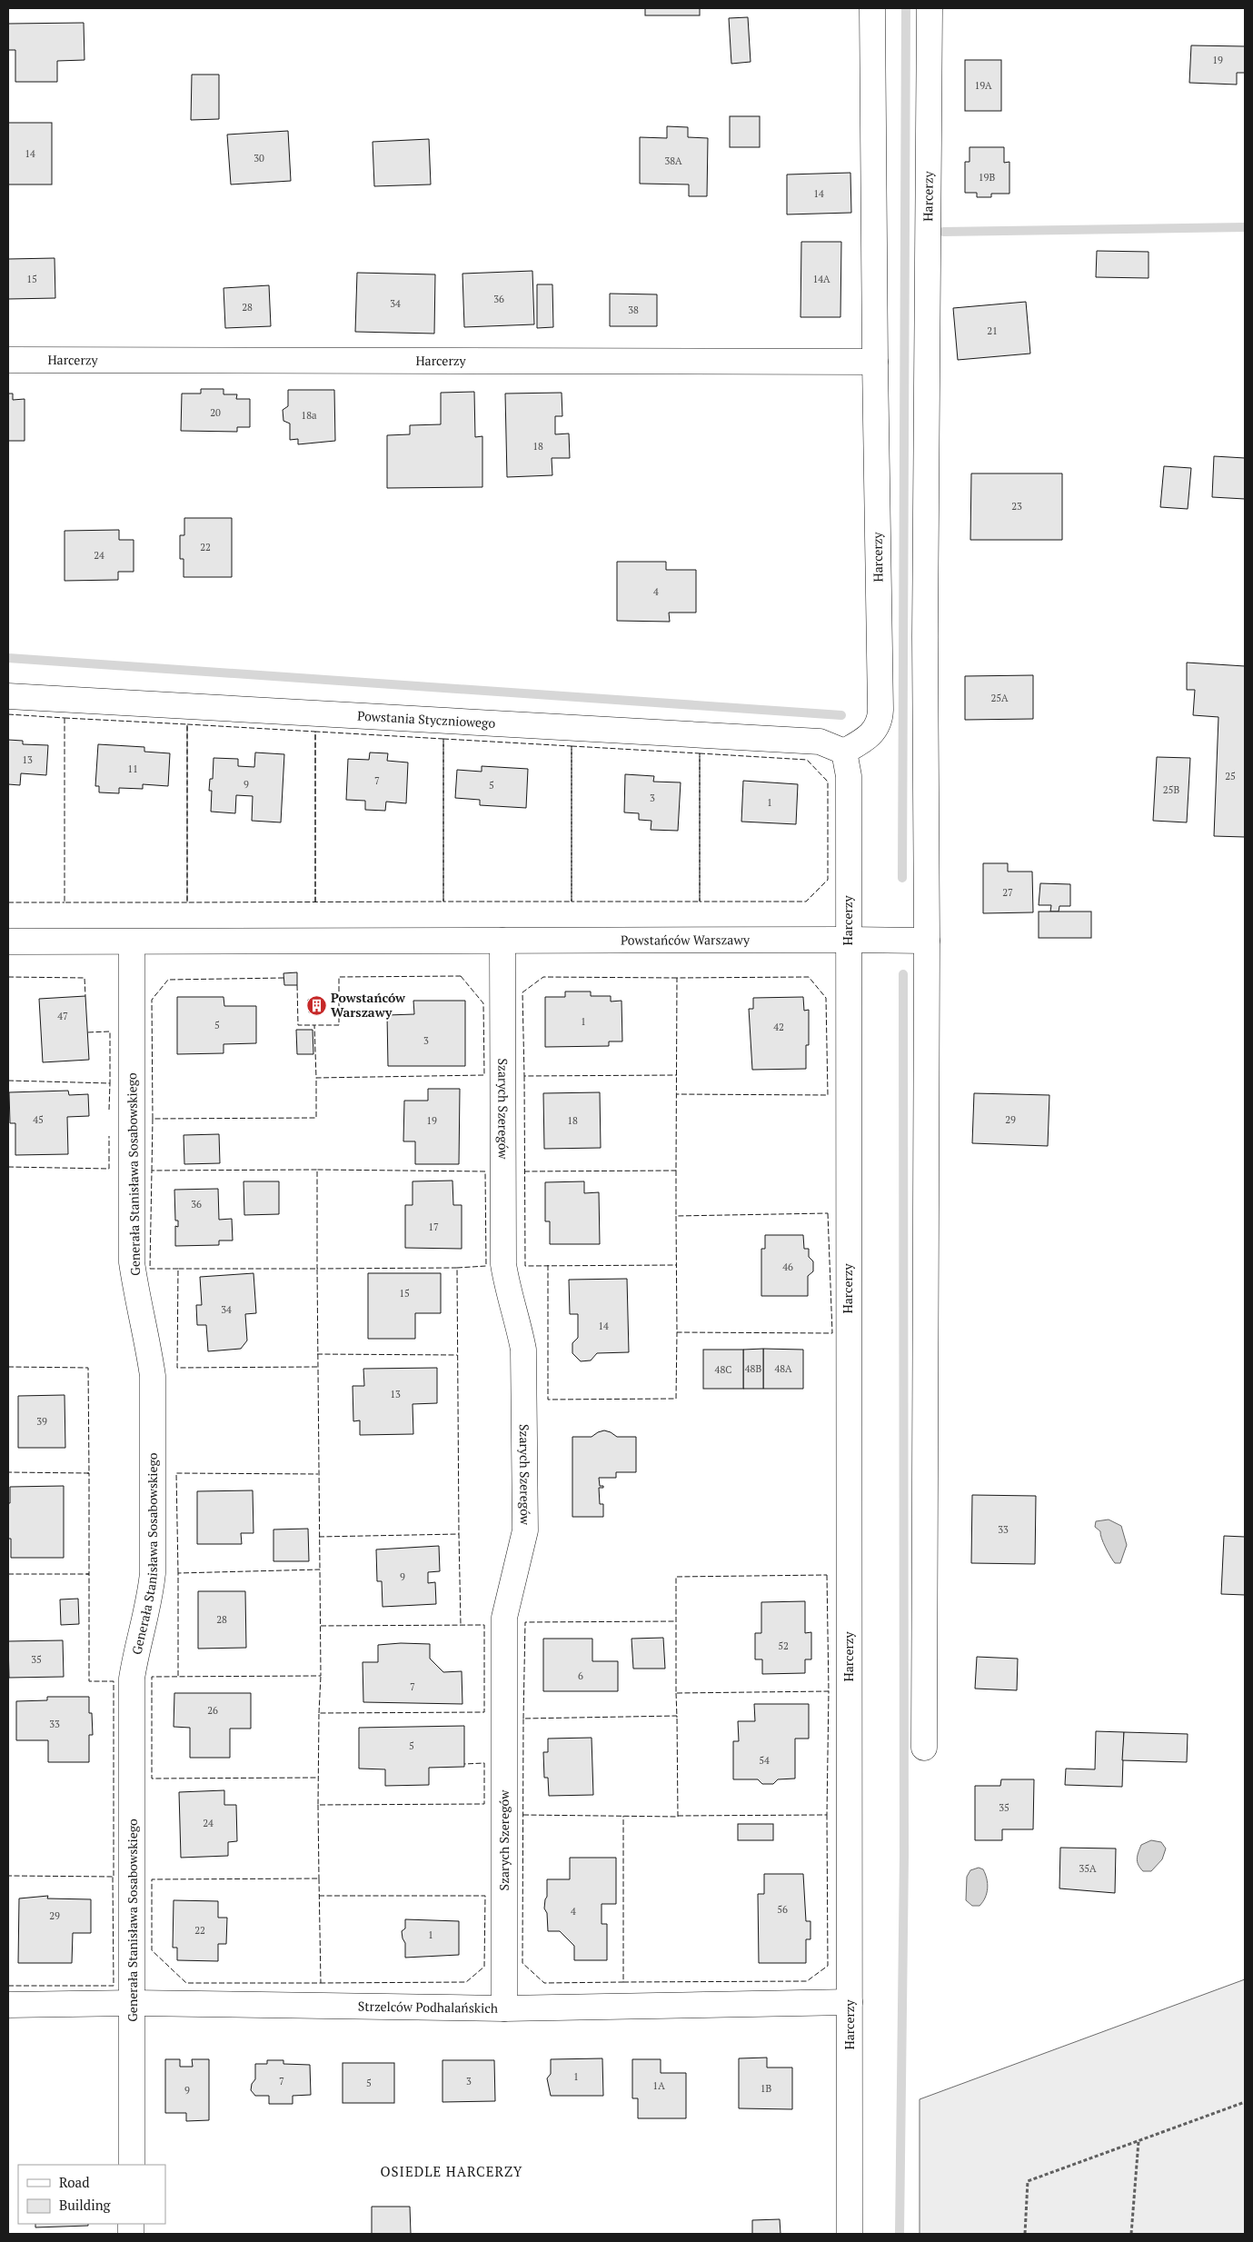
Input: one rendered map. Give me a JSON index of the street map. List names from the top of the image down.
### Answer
{
  "streets": {
    "street": [
      "Harcerzy",
      "Powstania Styczniowego",
      "Powstańców Warszawy",
      "Szarych Szeregów",
      "Generała Stanisława Sosabowskiego",
      "Strzelców Podhalańskich"
    ]
  },
  "crossings": [
    ["Harcerzy", "Powstania Styczniowego"],
    ["Harcerzy", "Powstańców Warszawy"],
    ["Harcerzy", "Strzelców Podhalańskich"],
    ["Powstańców Warszawy", "Szarych Szeregów"],
    ["Powstańców Warszawy", "Generała Stanisława Sosabowskiego"],
    ["Szarych Szeregów", "Strzelców Podhalańskich"],
    ["Generała Stanisława Sosabowskiego", "Strzelców Podhalańskich"]
  ],
  "districts": ["OSIEDLE HARCERZY"],
  "places": {
    "building": ["Powstańców Warszawy"]
  },
  "house_numbers": [
    "19",
    "19A",
    "14",
    "30",
    "38A",
    "19B",
    "14",
    "15",
    "14A",
    "36",
    "34",
    "28",
    "38",
    "21",
    "20",
    "18a",
    "18",
    "23",
    "22",
    "24",
    "4",
    "25A",
    "13",
    "11",
    "25",
    "7",
    "9",
    "5",
    "25B",
    "3",
    "1",
    "27",
    "47",
    "1",
    "5",
    "42",
    "3",
    "45",
    "29",
    "19",
    "18",
    "36",
    "17",
    "46",
    "15",
    "34",
    "14",
    "48B",
    "48A",
    "48C",
    "13",
    "39",
    "33",
    "9",
    "28",
    "52",
    "35",
    "6",
    "7",
    "26",
    "33",
    "5",
    "54",
    "35",
    "24",
    "35A",
    "56",
    "4",
    "29",
    "22",
    "1",
    "1",
    "7",
    "3",
    "5",
    "1A",
    "1B",
    "9"
  ],
  "legend": ["Road", "Building"]
}
